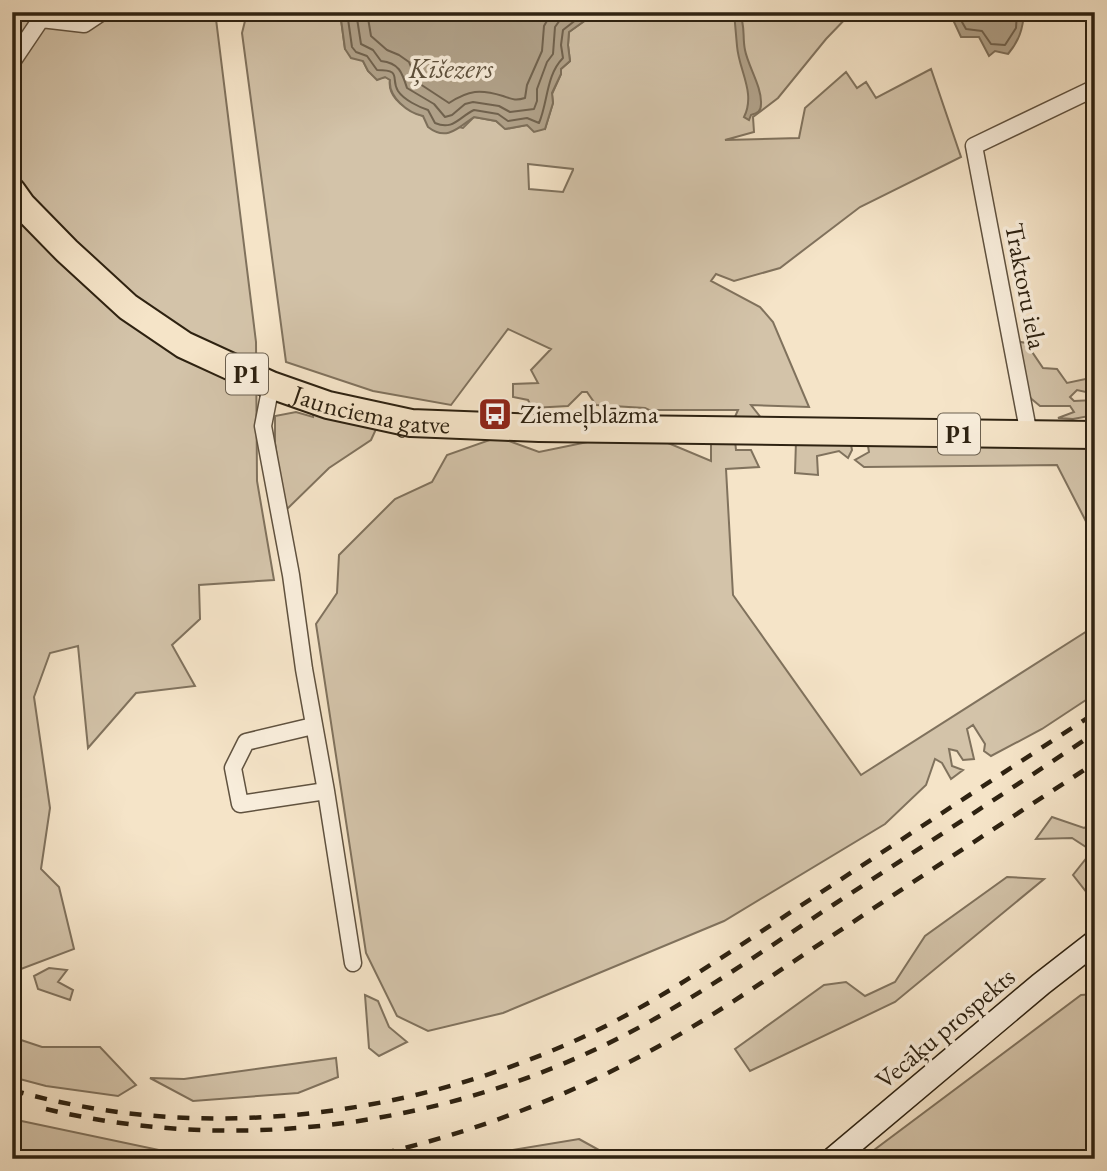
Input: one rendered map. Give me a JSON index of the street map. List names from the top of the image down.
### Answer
{
  "streets": {
    "main road": ["P1", "Jaunciema gatve", "Vecāķu prospekts"],
    "street": ["Traktoru iela"]
  },
  "crossings": [
    ["Traktoru iela", "Jaunciema gatve"]
  ],
  "water": ["Ķīšezers"],
  "places": {
    "bus stop": ["Ziemeļblāzma"]
  }
}
